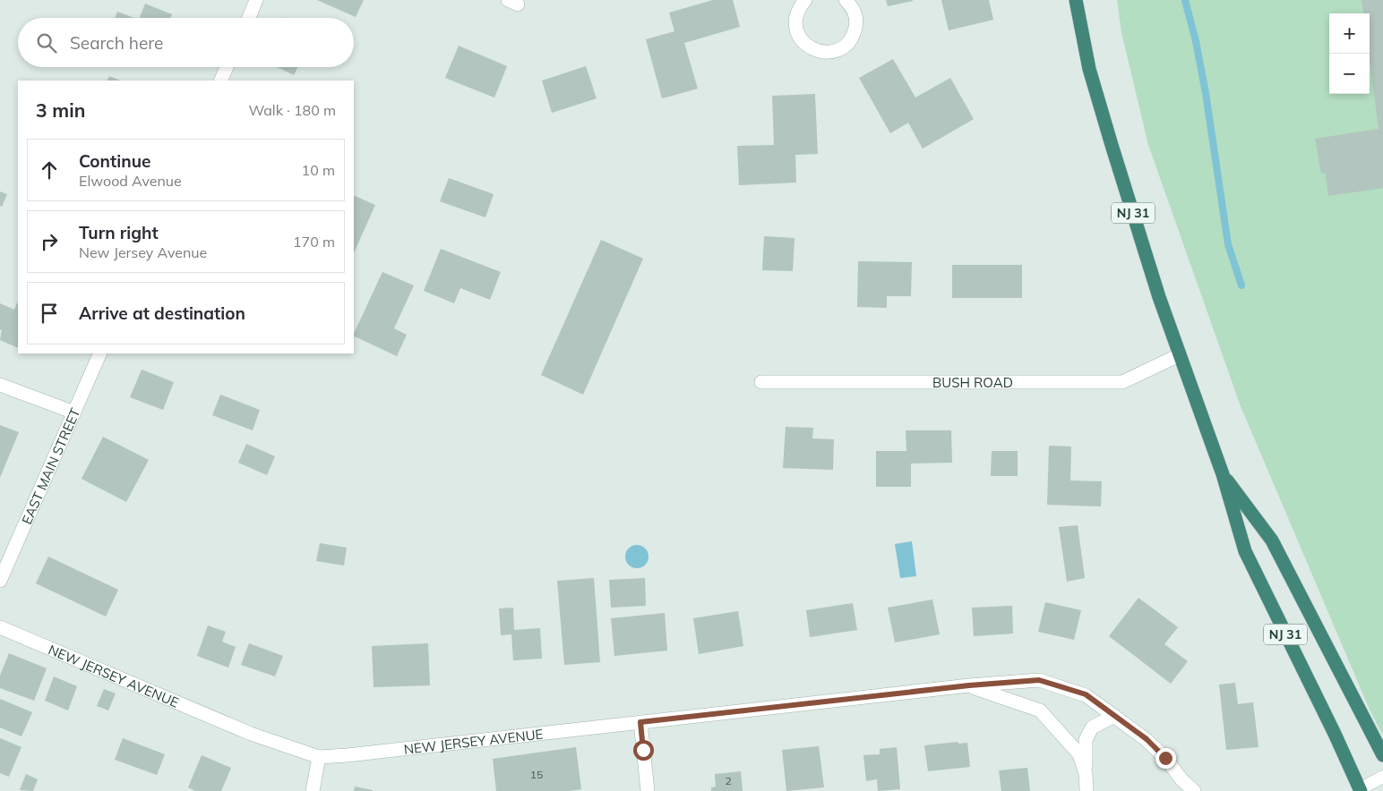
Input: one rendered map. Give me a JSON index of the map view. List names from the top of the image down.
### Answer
{
  "streets": {
    "highway": ["NJ 31"],
    "street": ["BUSH ROAD", "EAST MAIN STREET", "NEW JERSEY AVENUE"]
  },
  "crossings": [
    ["NJ 31", "BUSH ROAD"]
  ],
  "house_numbers": ["15", "2"],
  "page": {
    "map_buttons": ["+", "−"],
    "search": "Search here",
    "heading": ["3 min", "Walk · 180 m"],
    "list": [
      ["Continue", "Elwood Avenue", "10 m"],
      ["Turn right", "New Jersey Avenue", "170 m"],
      "Arrive at destination"
    ]
  }
}
